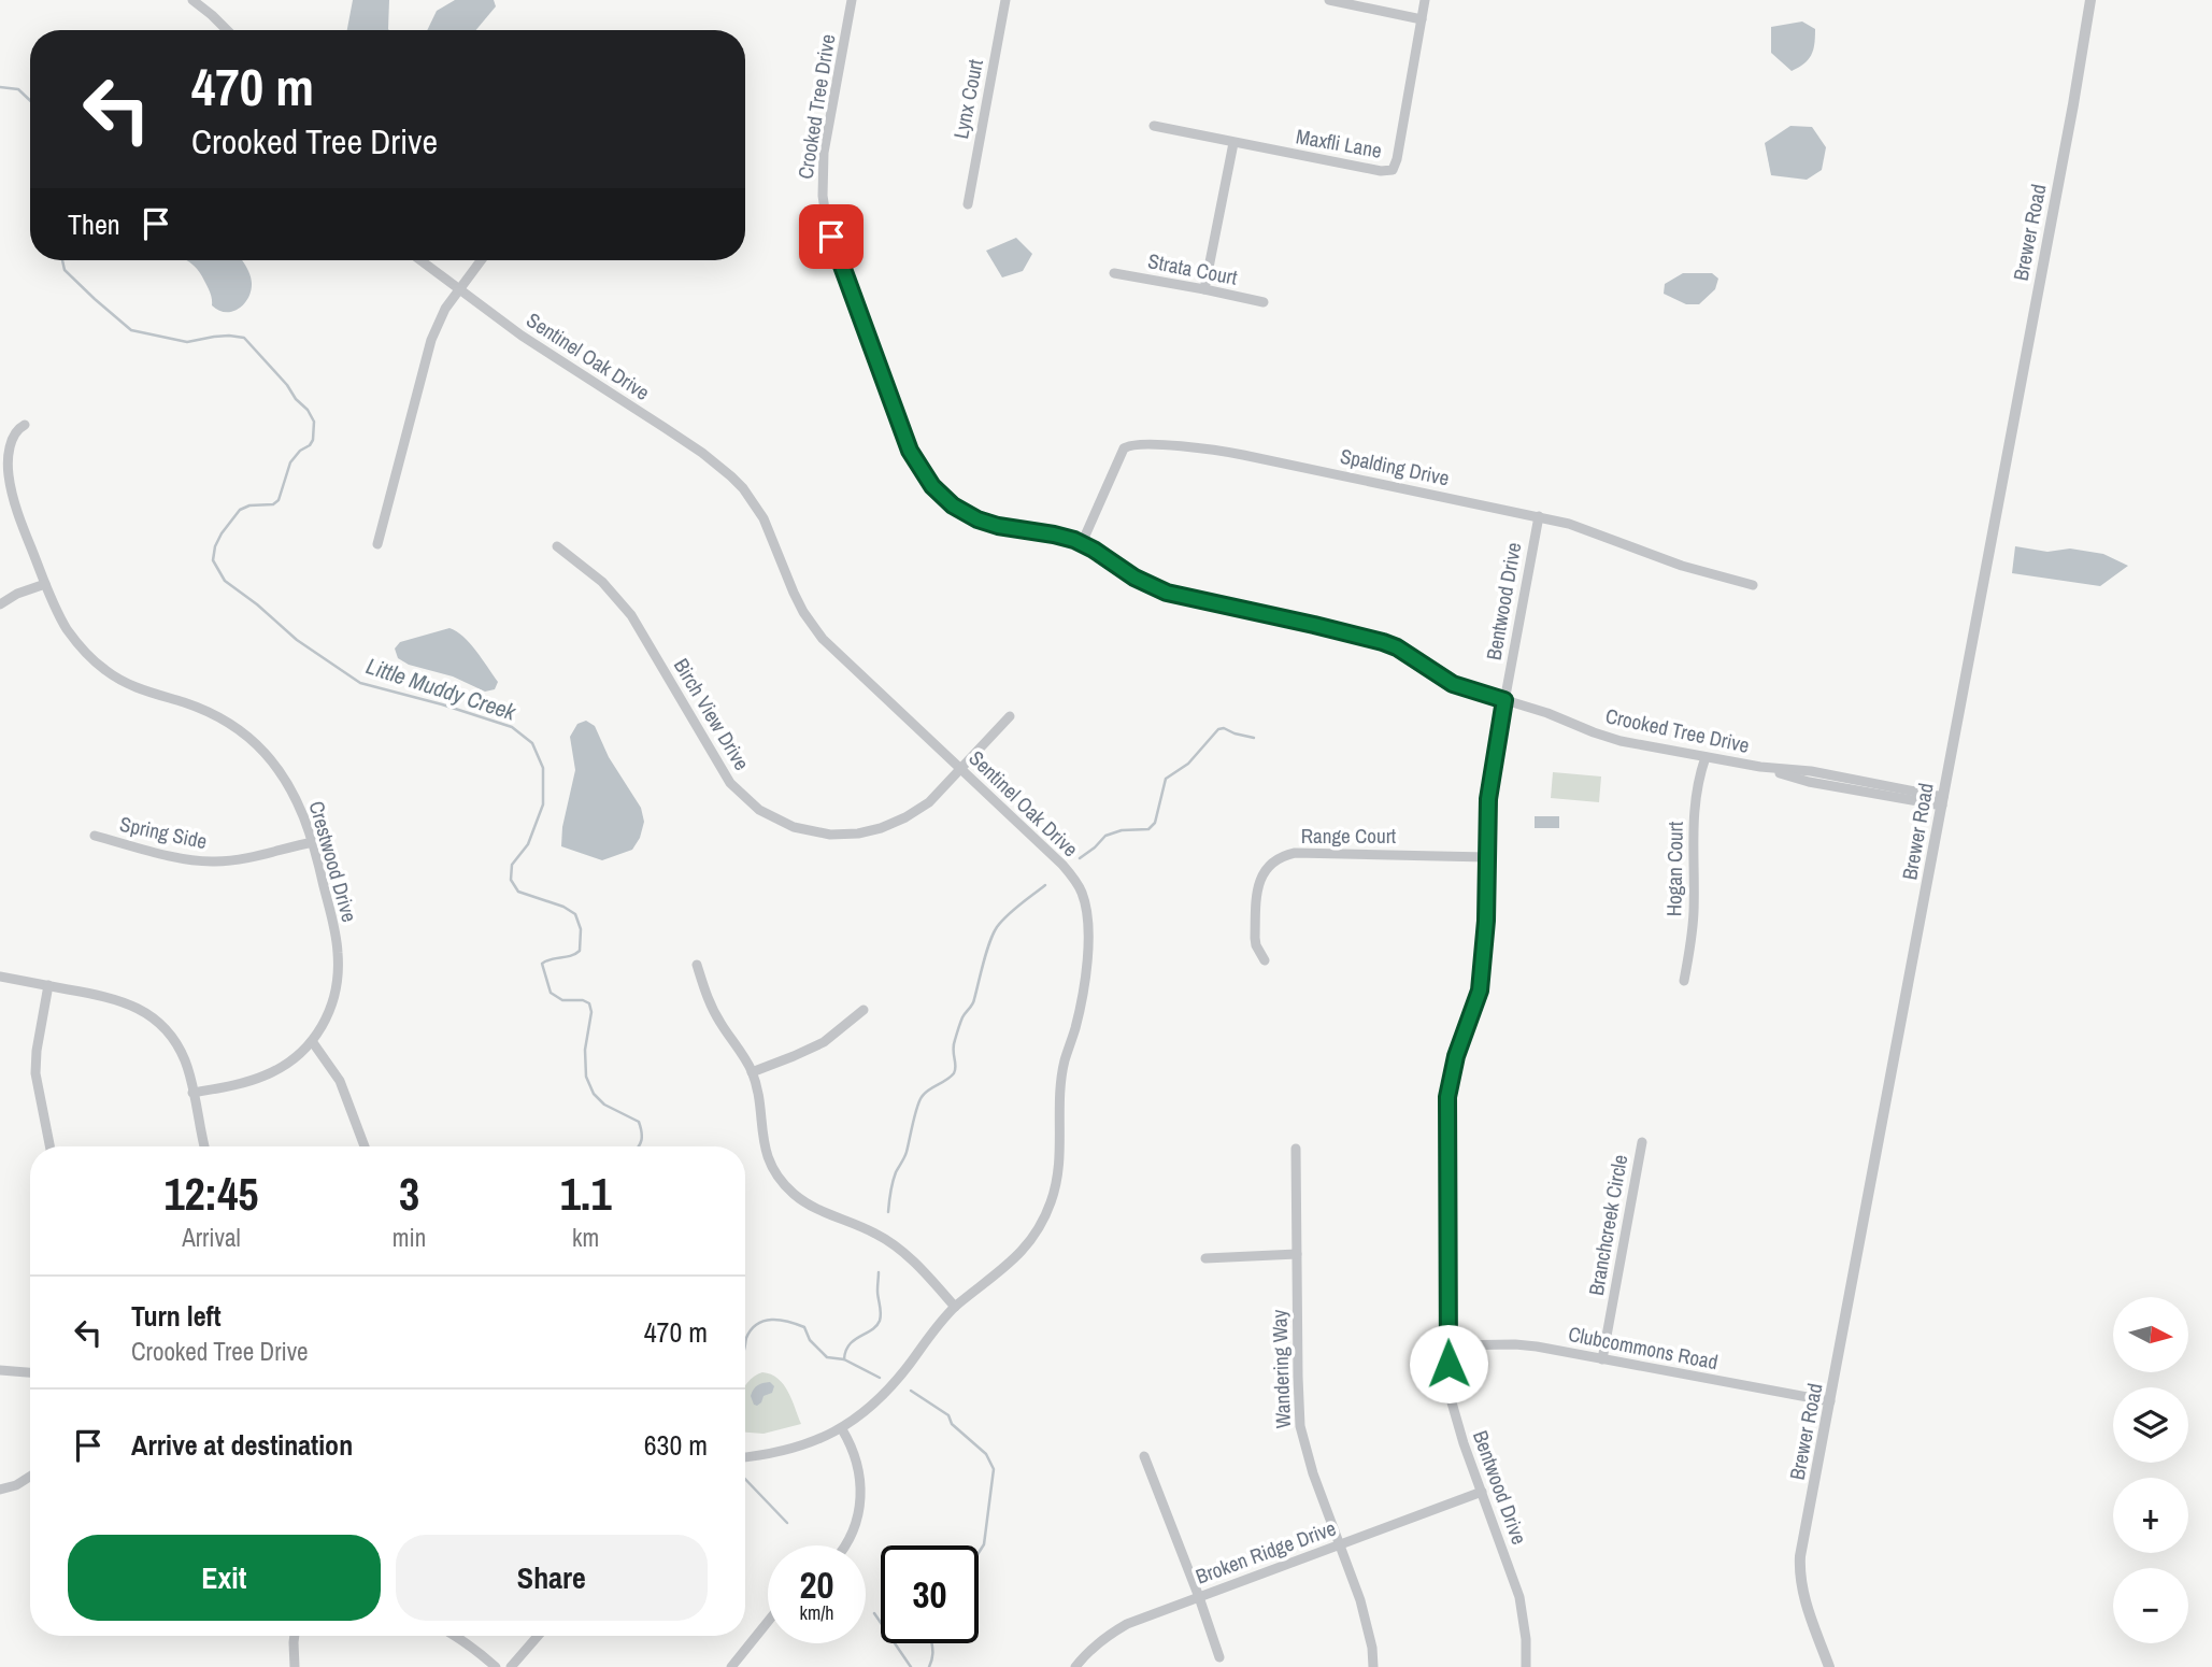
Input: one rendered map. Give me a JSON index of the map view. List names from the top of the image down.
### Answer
{
  "streets": {
    "street": [
      "Lynx Court",
      "Crooked Tree Drive",
      "Maxfli Lane",
      "Brewer Road",
      "Strata Court",
      "Sentinel Oak Drive",
      "Spalding Drive",
      "Bentwood Drive",
      "Birch View Drive",
      "Spring Side",
      "Range Court",
      "Crestwood Drive",
      "Hogan Court",
      "Branchcreek Circle",
      "Clubcommons Road",
      "Wandering Way",
      "Broken Ridge Drive"
    ]
  },
  "crossings": [
    ["Crooked Tree Drive", "Brewer Road"],
    ["Crooked Tree Drive", "Spalding Drive"],
    ["Crooked Tree Drive", "Bentwood Drive"],
    ["Crooked Tree Drive", "Hogan Court"],
    ["Brewer Road", "Clubcommons Road"],
    ["Sentinel Oak Drive", "Birch View Drive"],
    ["Spalding Drive", "Bentwood Drive"],
    ["Bentwood Drive", "Range Court"],
    ["Bentwood Drive", "Clubcommons Road"],
    ["Bentwood Drive", "Broken Ridge Drive"],
    ["Spring Side", "Crestwood Drive"],
    ["Branchcreek Circle", "Clubcommons Road"],
    ["Wandering Way", "Broken Ridge Drive"]
  ],
  "water": ["Little Muddy Creek"],
  "north": "right",
  "page": {
    "turn": ["470 m", "Crooked Tree Drive"],
    "then": "Then",
    "eta": [
      "12:45",
      "Arrival",
      "3",
      "min",
      "1.1",
      "km"
    ],
    "list": [
      {
        "name": "Turn left",
        "note": "Crooked Tree Drive",
        "value": "470 m"
      },
      {
        "name": "Arrive at destination",
        "value": "630 m"
      }
    ],
    "map_buttons": ["+", "−"],
    "buttons": ["Exit", "Share"],
    "speed": "20 km/h",
    "limit": "30"
  }
}
